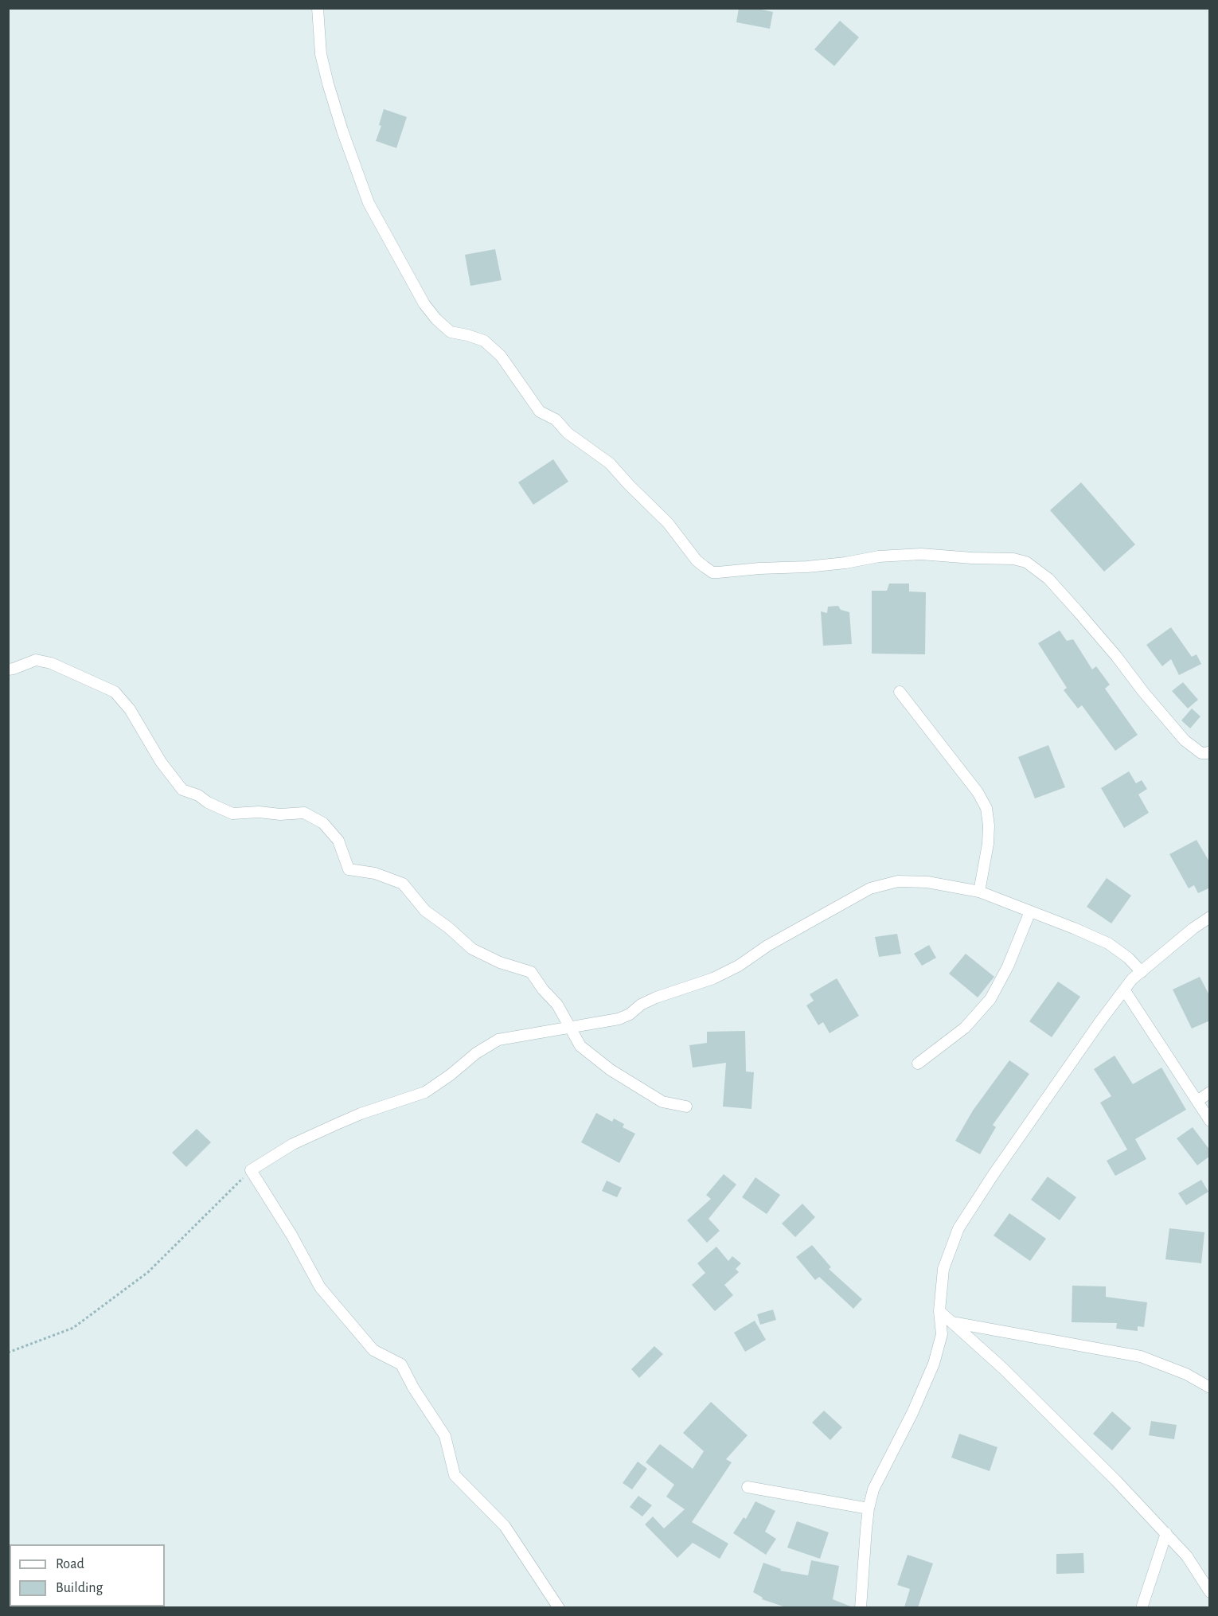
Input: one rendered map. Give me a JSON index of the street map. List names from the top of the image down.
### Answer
{
  "legend": ["Road", "Building"]
}
